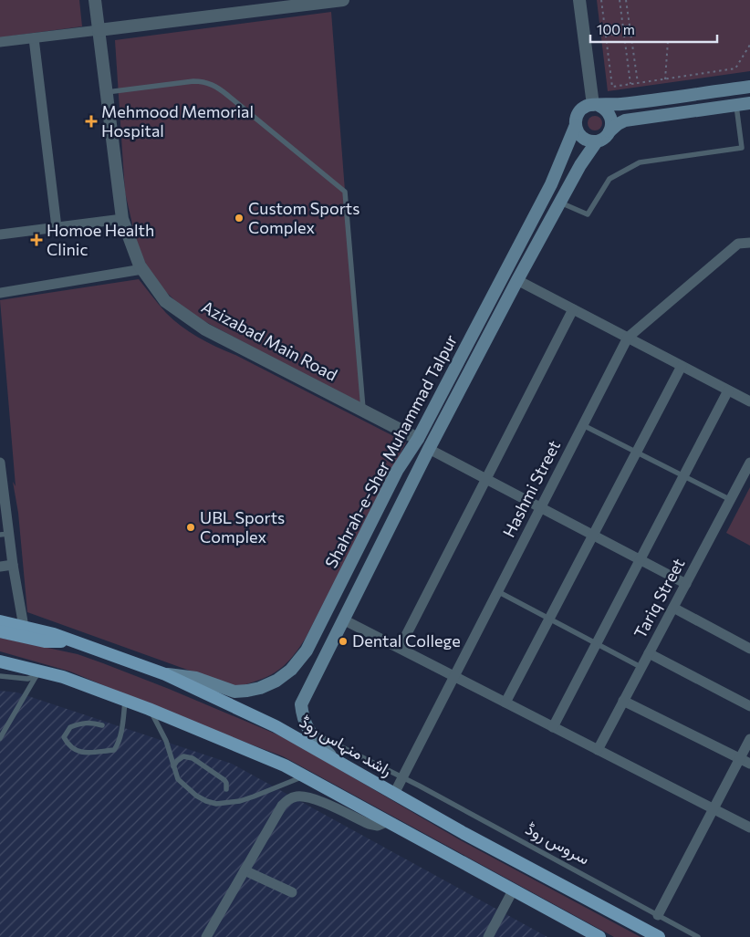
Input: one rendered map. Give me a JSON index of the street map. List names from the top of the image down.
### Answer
{
  "streets": {
    "main road": ["Shahrah-e-Sher Muhammad Talpur", "راشد منہاس روڈ"],
    "street": ["Azizabad Main Road", "Hashmi Street", "Tariq Street"],
    "lane": ["سروس روڈ"]
  },
  "crossings": [
    ["Azizabad Main Road", "Shahrah-e-Sher Muhammad Talpur"],
    ["Shahrah-e-Sher Muhammad Talpur", "راشد منہاس روڈ"],
    ["Shahrah-e-Sher Muhammad Talpur", "سروس روڈ"],
    ["Hashmi Street", "راشد منہاس روڈ"],
    ["Hashmi Street", "سروس روڈ"]
  ],
  "places": {
    "health": ["Mehmood Memorial Hospital", "Homoe Health Clinic"],
    "other": ["Custom Sports Complex", "UBL Sports Complex", "Dental College"]
  },
  "scale_bar": "100 m"
}
